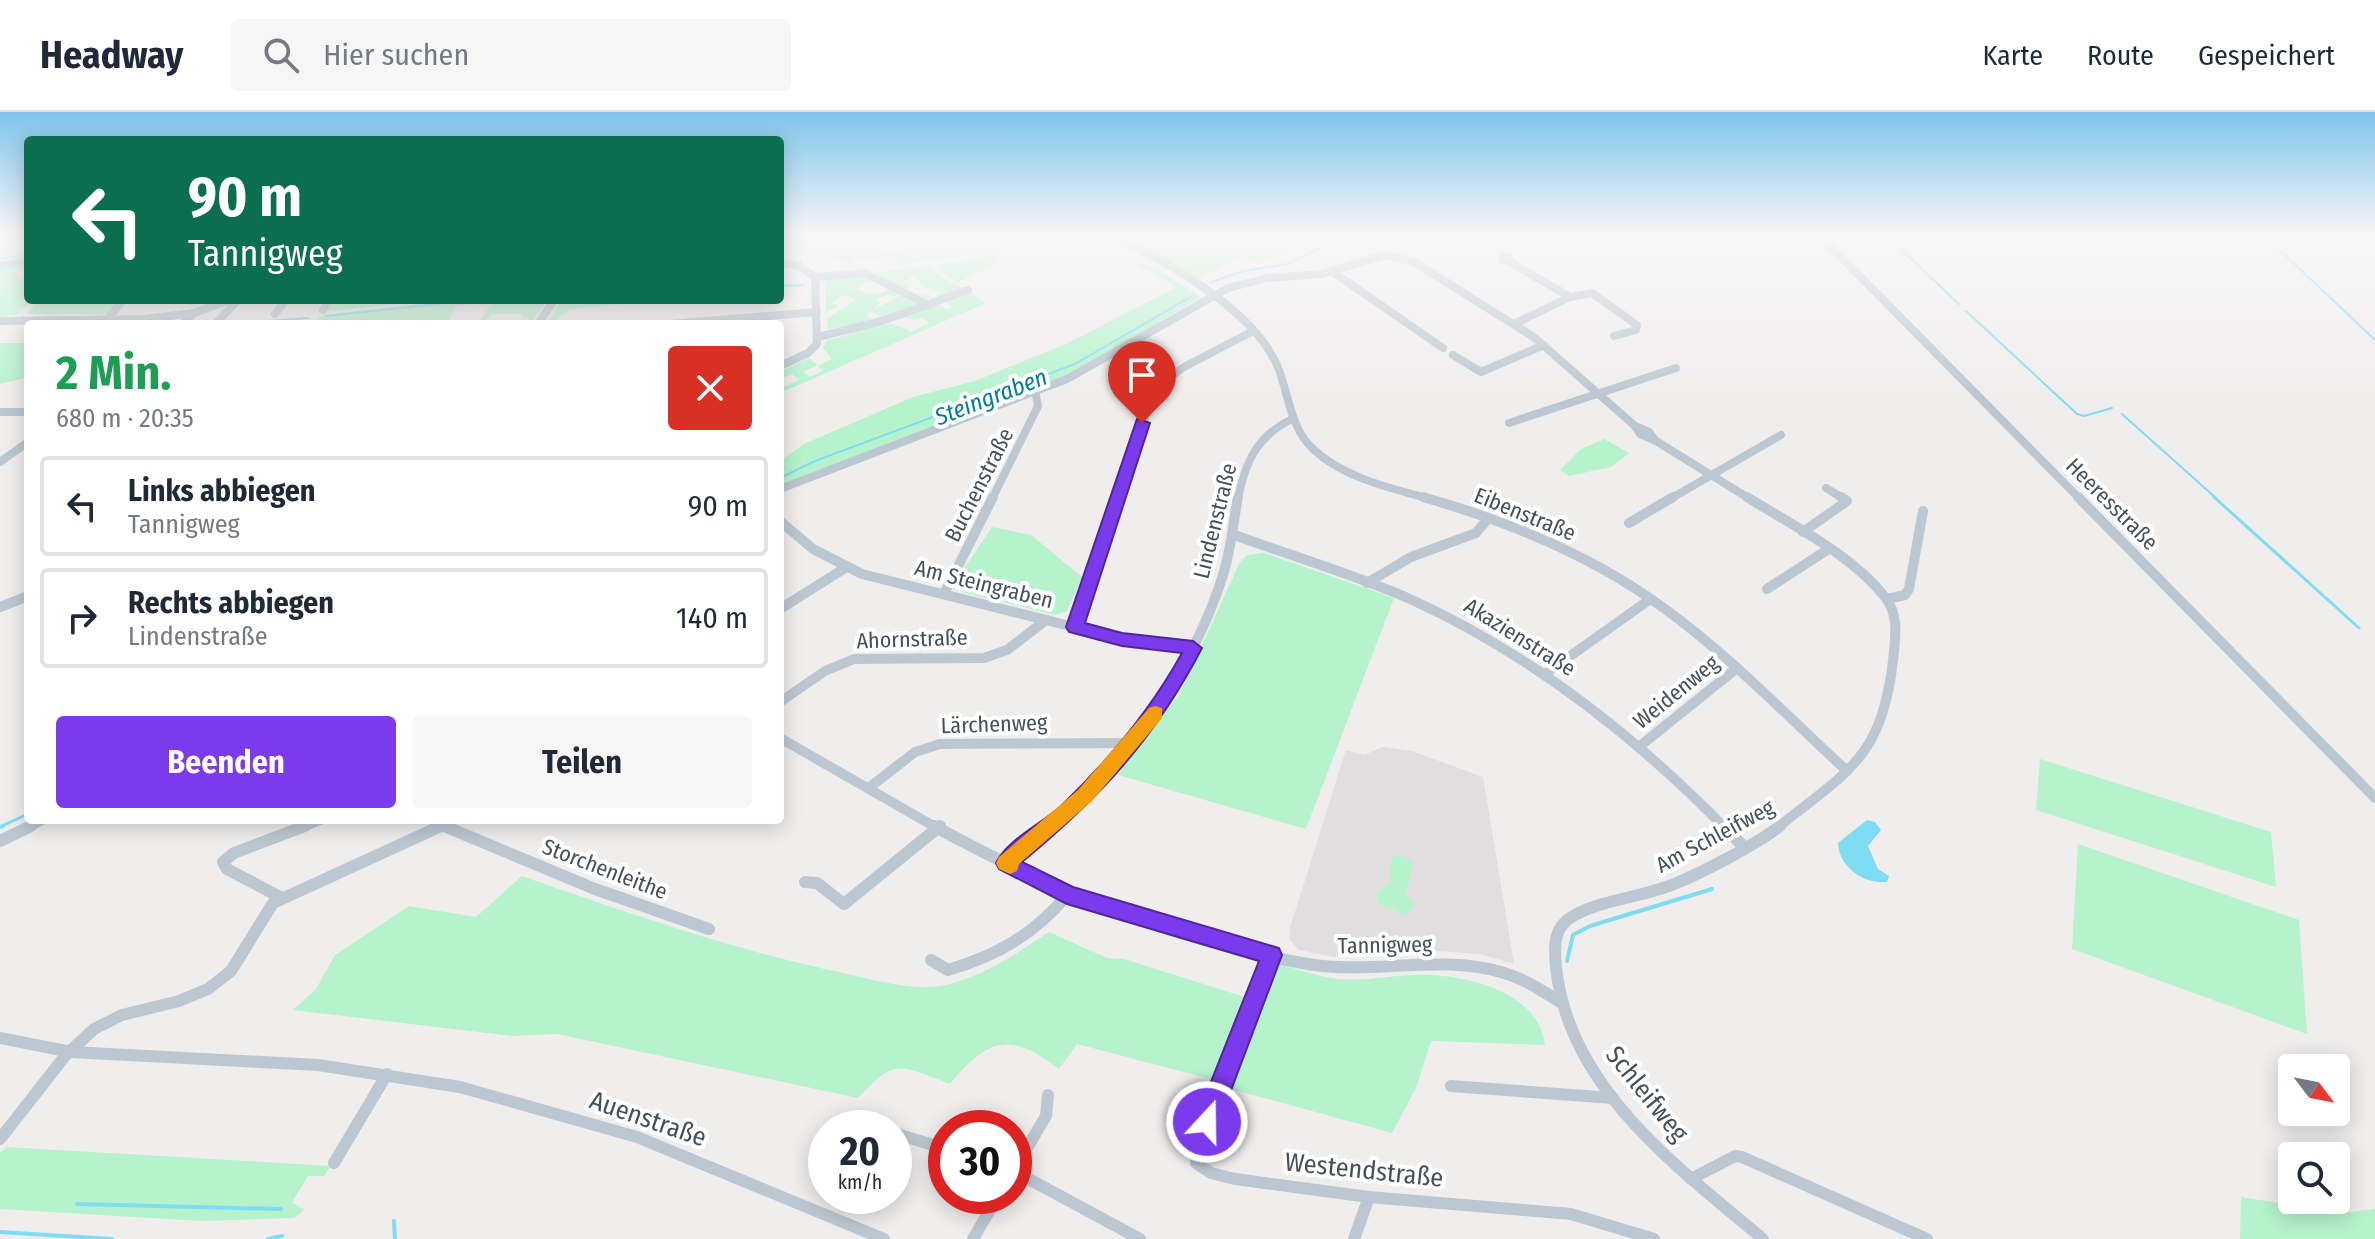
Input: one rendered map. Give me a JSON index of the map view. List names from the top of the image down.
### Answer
{
  "streets": {
    "street": [
      "Buchenstraße",
      "Heeresstraße",
      "Eibenstraße",
      "Lindenstraße",
      "Am Steingraben",
      "Akazienstraße",
      "Ahornstraße",
      "Weidenweg",
      "Lärchenweg",
      "Am Schleifweg",
      "Storchenleithe",
      "Tannigweg",
      "Schleifweg",
      "Auenstraße",
      "Westendstraße"
    ]
  },
  "crossings": [
    ["Buchenstraße", "Am Steingraben"],
    ["Eibenstraße", "Lindenstraße"],
    ["Eibenstraße", "Weidenweg"],
    ["Eibenstraße", "Am Schleifweg"],
    ["Lindenstraße", "Am Steingraben"],
    ["Lindenstraße", "Akazienstraße"],
    ["Lindenstraße", "Lärchenweg"],
    ["Lindenstraße", "Tannigweg"],
    ["Am Steingraben", "Ahornstraße"],
    ["Akazienstraße", "Weidenweg"],
    ["Akazienstraße", "Am Schleifweg"],
    ["Lärchenweg", "Tannigweg"],
    ["Am Schleifweg", "Schleifweg"],
    ["Tannigweg", "Schleifweg"],
    ["Tannigweg", "Westendstraße"]
  ],
  "water": ["Steingraben"],
  "north": "bottom right",
  "page": {
    "header": "Headway",
    "search": "Hier suchen",
    "nav": ["Karte", "Route", "Gespeichert"],
    "turn": ["90 m", "Tannigweg"],
    "heading": ["2 Min.", "680 m · 20:35"],
    "list": [
      {
        "name": "Links abbiegen",
        "note": "Tannigweg",
        "value": "90 m"
      },
      {
        "name": "Rechts abbiegen",
        "note": "Lindenstraße",
        "value": "140 m"
      }
    ],
    "buttons": ["Beenden", "Teilen"],
    "speed": "20 km/h",
    "limit": "30"
  }
}
